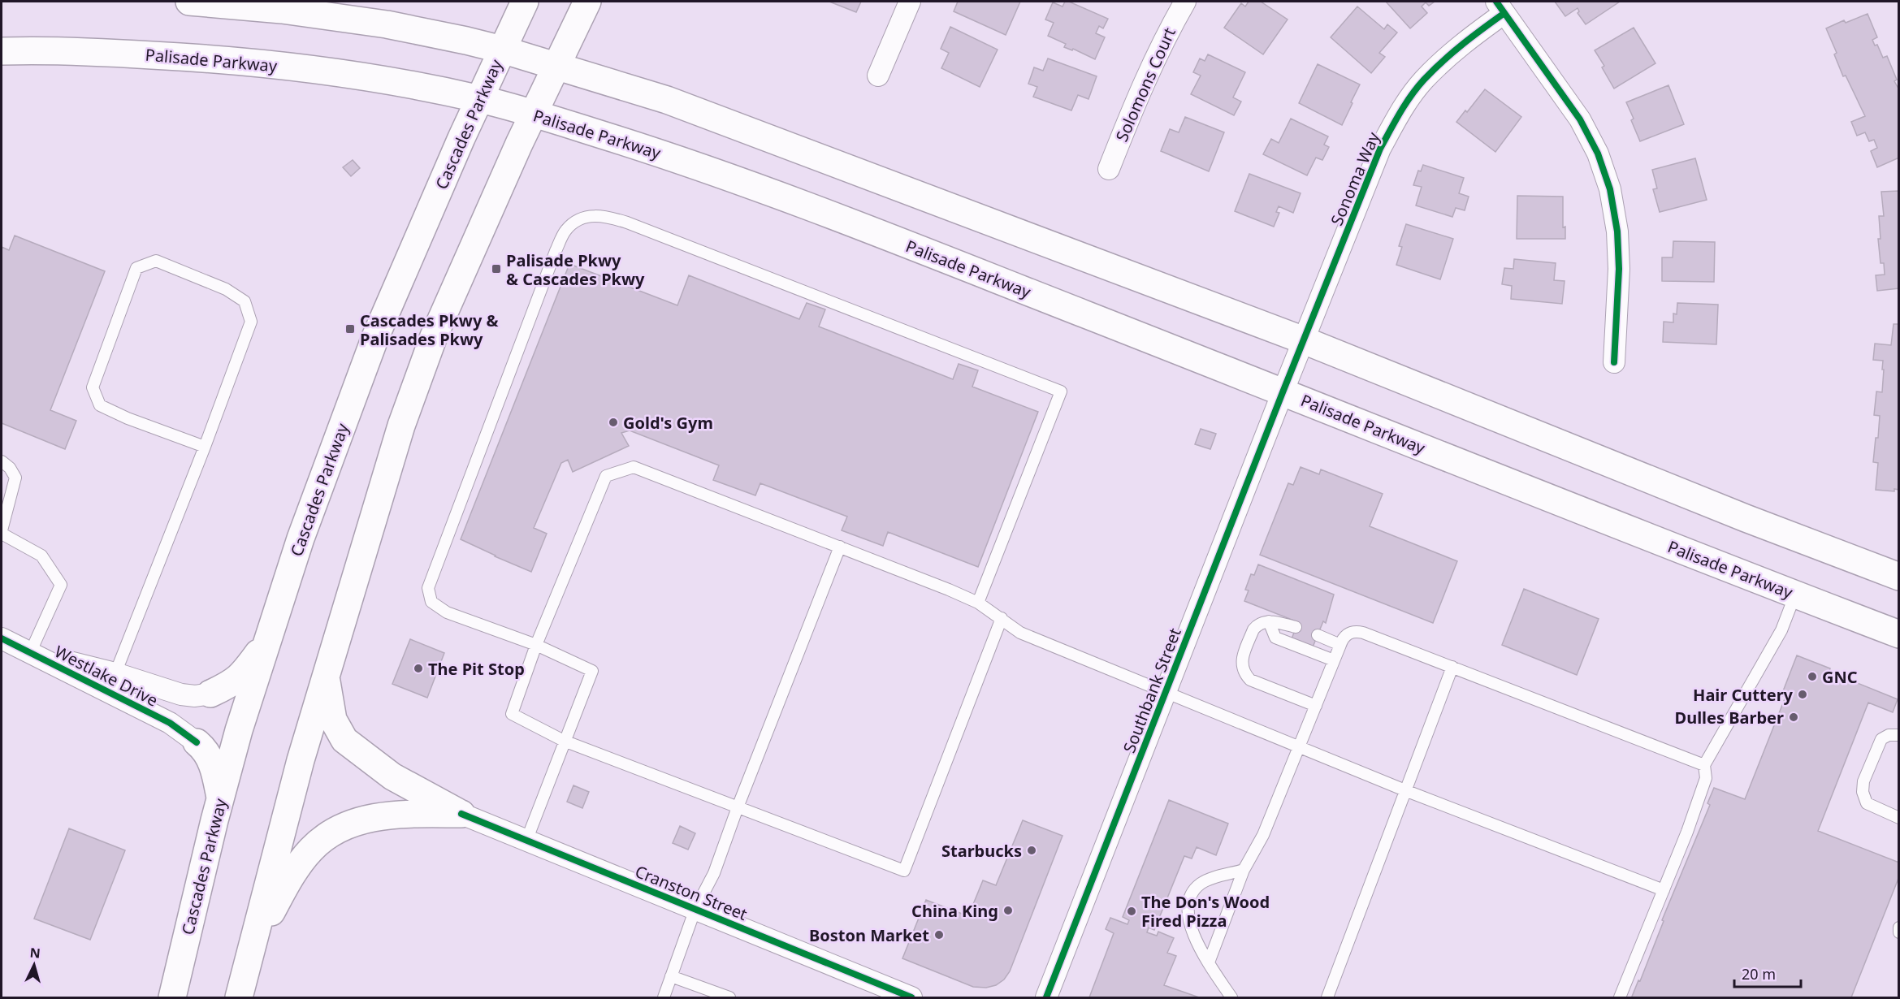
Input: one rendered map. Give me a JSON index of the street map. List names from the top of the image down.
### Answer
{
  "streets": {
    "main road": ["Palisade Parkway", "Cascades Parkway"],
    "street": [
      "Solomons Court",
      "Sonoma Way",
      "Westlake Drive",
      "Southbank Street",
      "Cranston Street"
    ]
  },
  "crossings": [
    ["Palisade Parkway", "Cascades Parkway"],
    ["Palisade Parkway", "Sonoma Way"],
    ["Palisade Parkway", "Southbank Street"],
    ["Sonoma Way", "Southbank Street"]
  ],
  "places": {
    "transit": ["Palisade Pkwy & Cascades Pkwy", "Cascades Pkwy & Palisades Pkwy"],
    "other": [
      "Gold's Gym",
      "The Pit Stop",
      "GNC",
      "Hair Cuttery",
      "Dulles Barber",
      "Starbucks",
      "China King",
      "The Don's Wood Fired Pizza",
      "Boston Market"
    ]
  },
  "scale_bar": "20 m",
  "north": "top"
}
